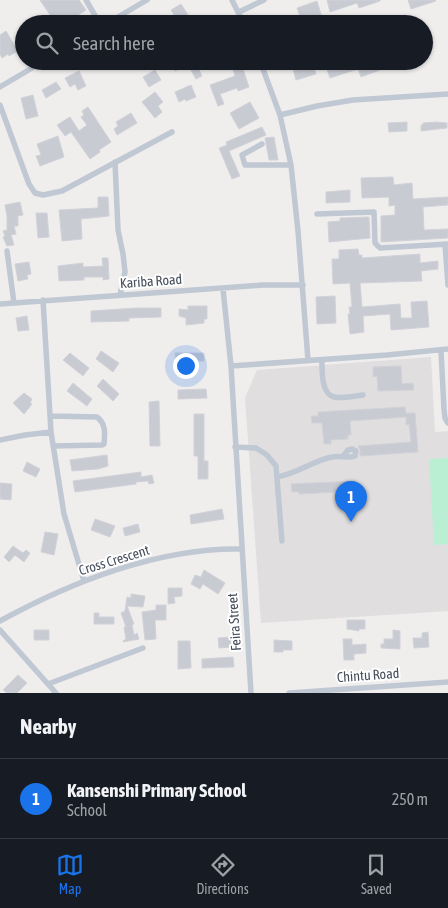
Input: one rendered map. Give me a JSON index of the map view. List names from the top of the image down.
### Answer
{
  "streets": {
    "street": [
      "Kariba Road",
      "Cross Crescent",
      "Feira Street",
      "Chintu Road"
    ]
  },
  "crossings": [
    ["Kariba Road", "Feira Street"],
    ["Cross Crescent", "Feira Street"]
  ],
  "page": {
    "search": "Search here",
    "pins": "1",
    "heading": "Nearby",
    "list": [
      {
        "mark": "1",
        "name": "Kansenshi Primary School",
        "note": "School",
        "value": "250 m"
      }
    ],
    "nav": ["Map", "Directions", "Saved"]
  }
}
